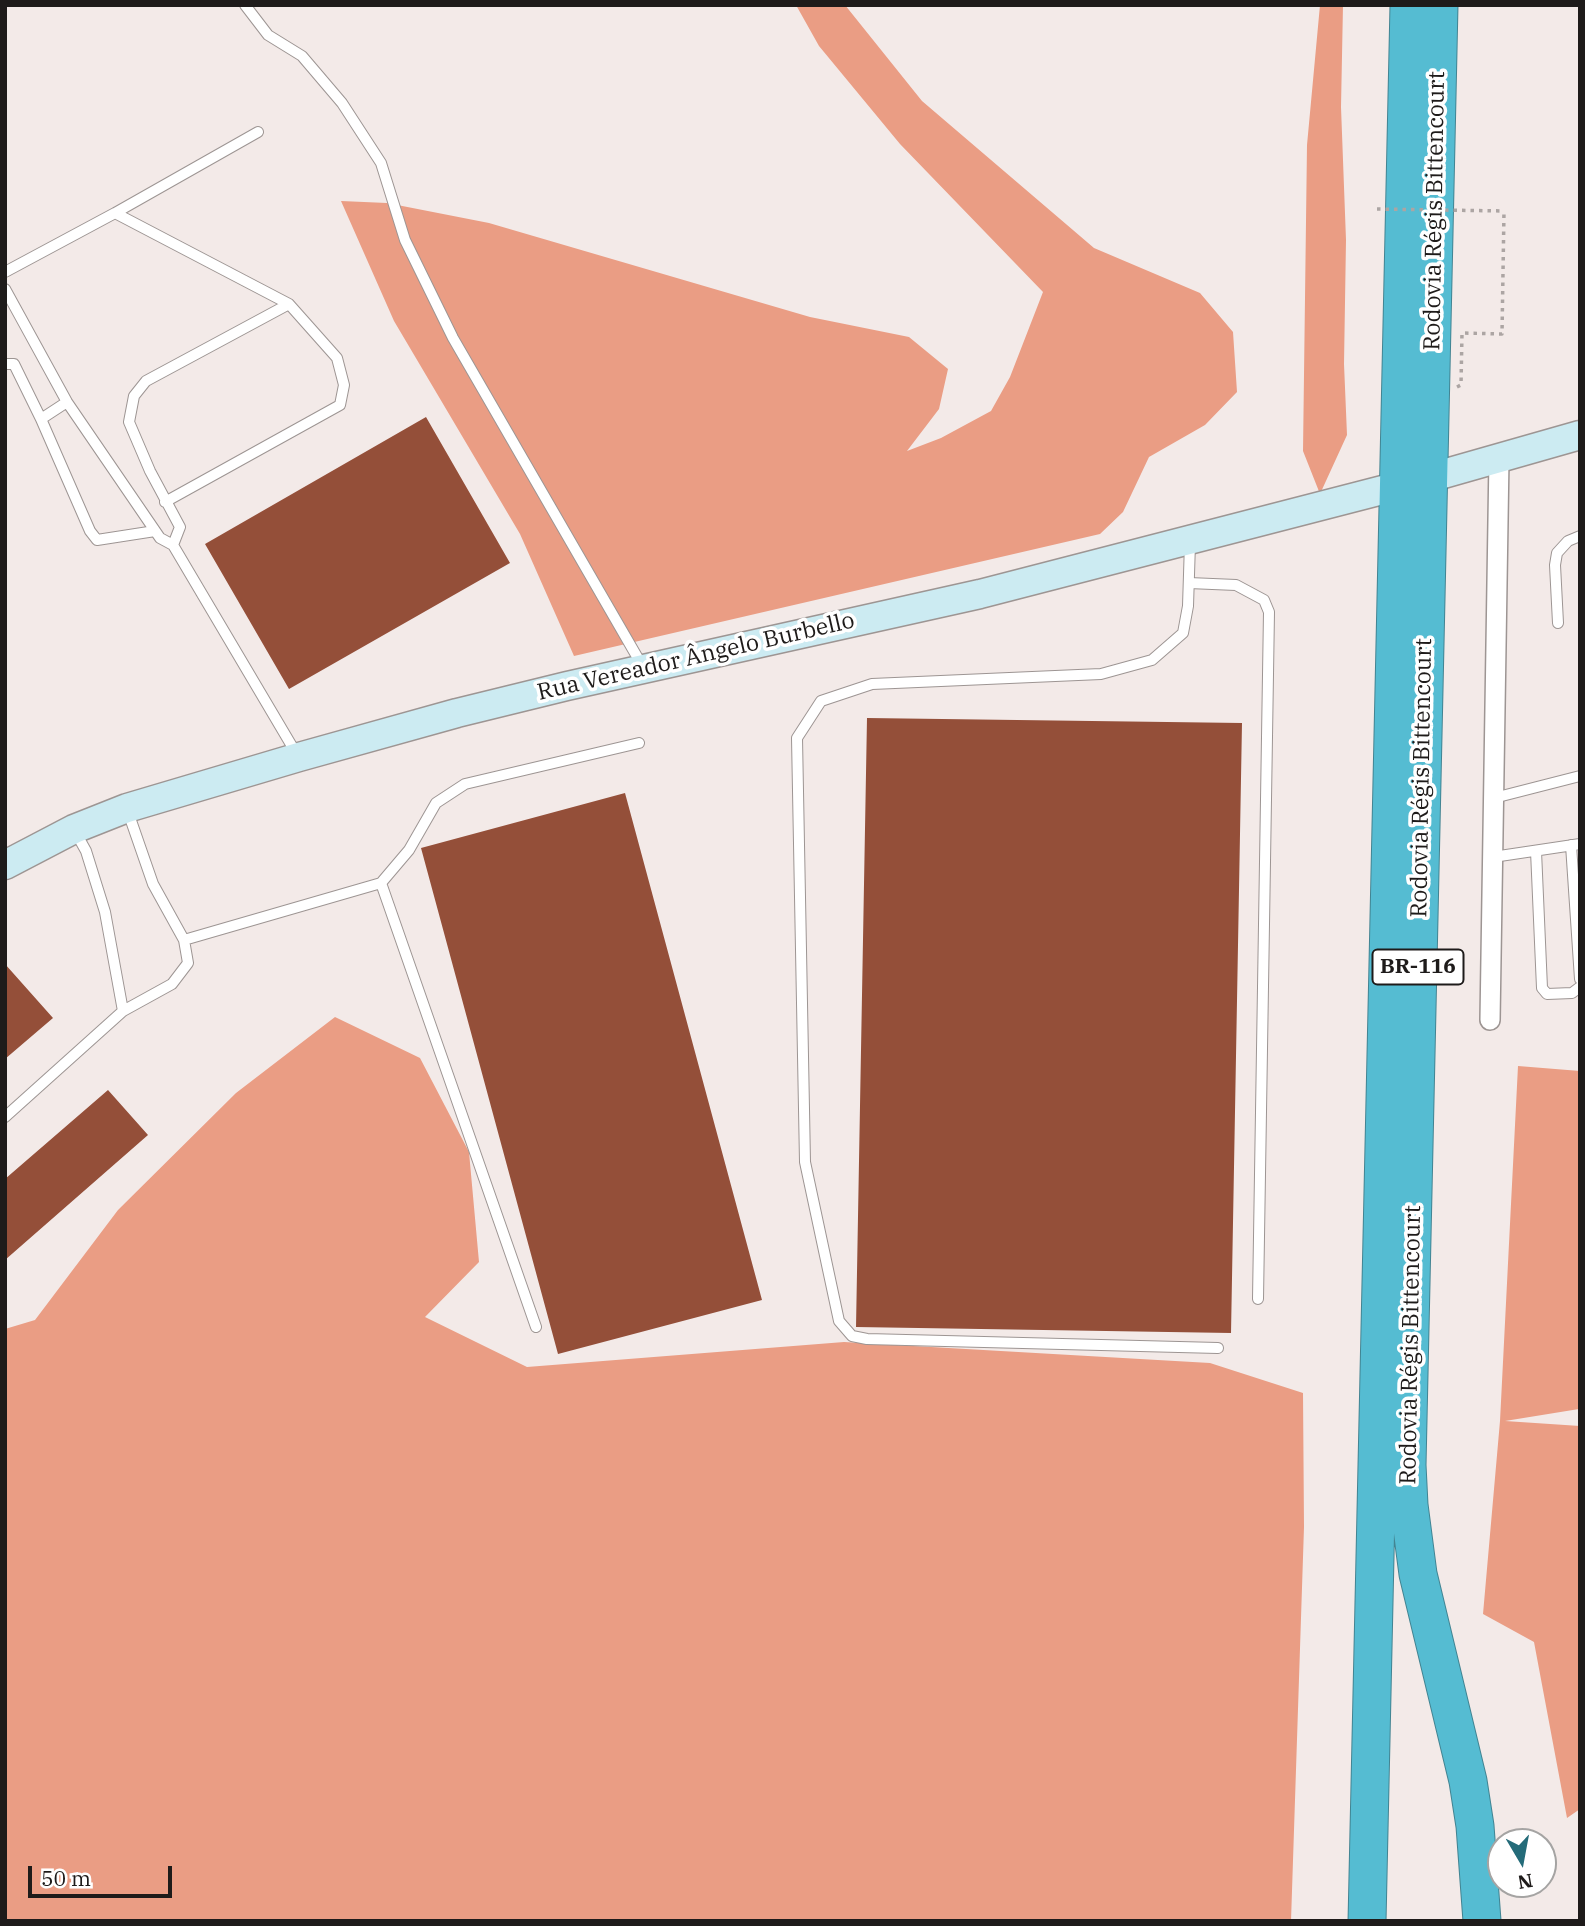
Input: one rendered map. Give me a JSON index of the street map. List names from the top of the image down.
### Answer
{
  "streets": {
    "highway": ["Rodovia Régis Bittencourt", "BR-116"],
    "main road": ["Rua Vereador Ângelo Burbello"]
  },
  "crossings": [
    ["Rodovia Régis Bittencourt", "Rua Vereador Ângelo Burbello"]
  ],
  "scale_bar": "50 m",
  "north": "bottom"
}
